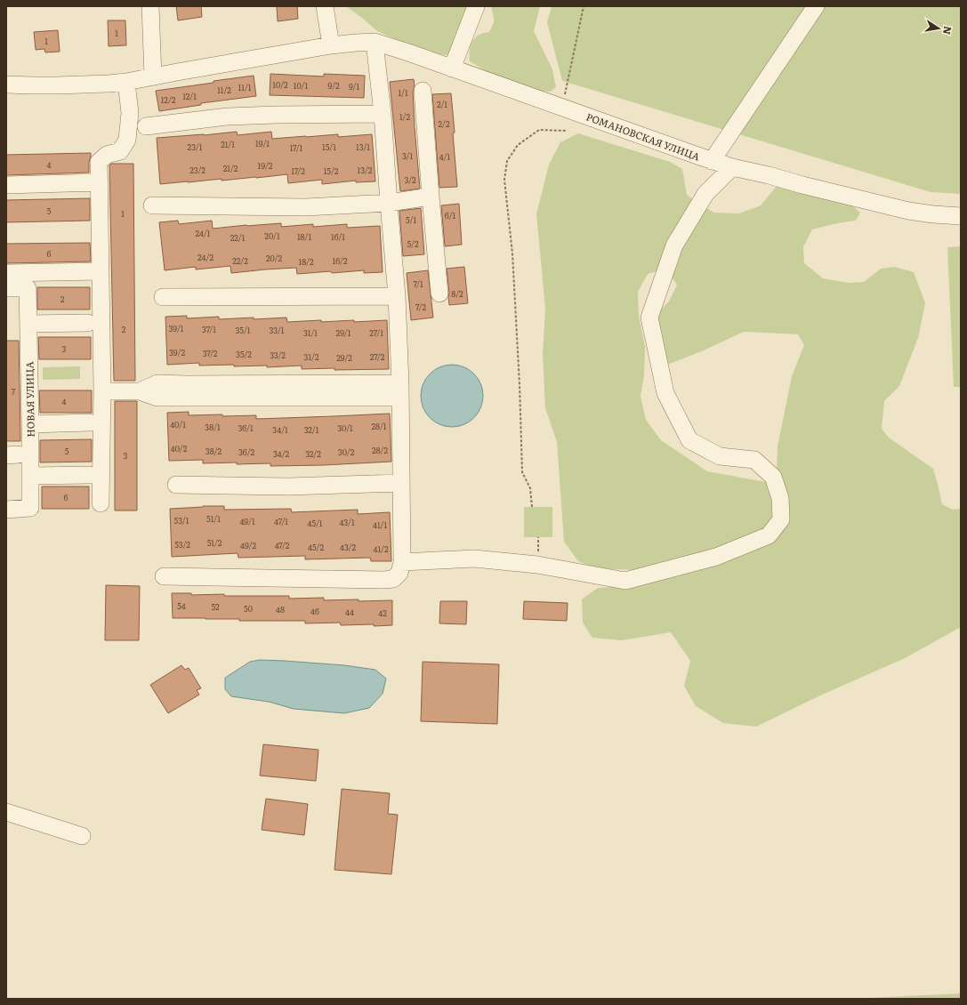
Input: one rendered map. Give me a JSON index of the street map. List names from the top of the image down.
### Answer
{
  "streets": {
    "street": ["РОМАНОВСКАЯ УЛИЦА", "НОВАЯ УЛИЦА"]
  },
  "house_numbers": [
    "1",
    "1",
    "10/2",
    "10/1",
    "9/2",
    "9/1",
    "11/1",
    "11/2",
    "1/1",
    "12/1",
    "12/2",
    "2/1",
    "1/2",
    "2/2",
    "19/1",
    "21/1",
    "23/1",
    "15/1",
    "13/1",
    "17/1",
    "3/1",
    "4/1",
    "4",
    "19/2",
    "21/2",
    "23/2",
    "13/2",
    "17/2",
    "15/2",
    "3/2",
    "5",
    "1",
    "6/1",
    "5/1",
    "24/1",
    "20/1",
    "18/1",
    "16/1",
    "22/1",
    "5/2",
    "6",
    "24/2",
    "20/2",
    "22/2",
    "16/2",
    "18/2",
    "7/1",
    "8/2",
    "2",
    "7/2",
    "39/1",
    "2",
    "37/1",
    "35/1",
    "33/1",
    "31/1",
    "29/1",
    "27/1",
    "3",
    "39/2",
    "37/2",
    "35/2",
    "33/2",
    "31/2",
    "27/2",
    "29/2",
    "7",
    "4",
    "40/1",
    "28/1",
    "38/1",
    "36/1",
    "30/1",
    "34/1",
    "32/1",
    "40/2",
    "28/2",
    "5",
    "38/2",
    "36/2",
    "30/2",
    "34/2",
    "32/2",
    "3",
    "6",
    "51/1",
    "53/1",
    "49/1",
    "47/1",
    "43/1",
    "45/1",
    "41/1",
    "51/2",
    "53/2",
    "49/2",
    "47/2",
    "45/2",
    "43/2",
    "41/2",
    "54",
    "52",
    "50",
    "48",
    "46",
    "44",
    "42"
  ],
  "north": "right"
}
